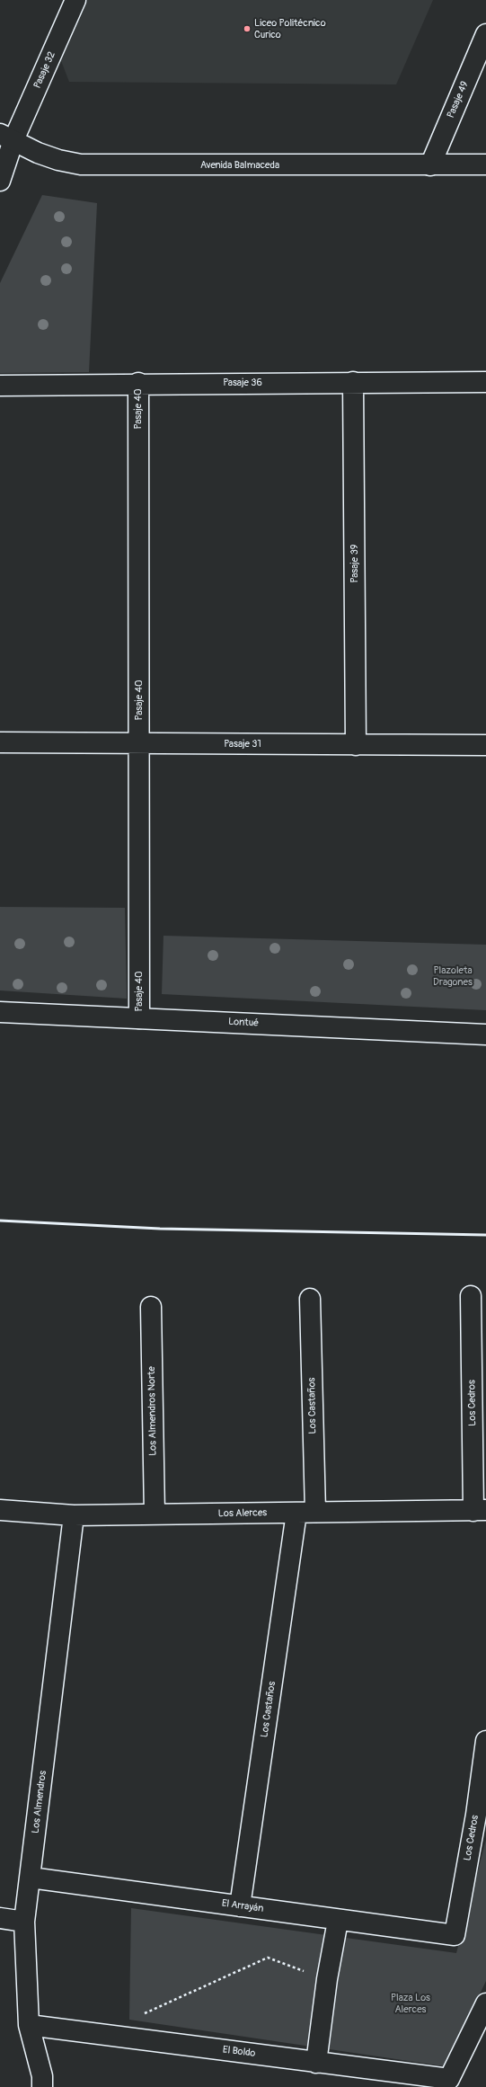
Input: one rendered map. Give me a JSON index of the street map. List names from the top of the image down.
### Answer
{
  "streets": {
    "street": [
      "Pasaje 32",
      "Pasaje 49",
      "Avenida Balmaceda",
      "Pasaje 36",
      "Pasaje 40",
      "Pasaje 39",
      "Pasaje 31",
      "Lontué",
      "Los Cedros",
      "Los Castaños",
      "Los Almendros Norte",
      "Los Alerces",
      "Los Almendros",
      "El Arrayán",
      "El Boldo"
    ]
  },
  "crossings": [
    ["Pasaje 32", "Avenida Balmaceda"],
    ["Pasaje 49", "Avenida Balmaceda"],
    ["Pasaje 36", "Pasaje 40"],
    ["Pasaje 36", "Pasaje 39"],
    ["Pasaje 40", "Pasaje 31"],
    ["Pasaje 40", "Lontué"],
    ["Pasaje 39", "Pasaje 31"],
    ["Los Cedros", "Los Alerces"],
    ["Los Cedros", "El Arrayán"],
    ["Los Castaños", "Los Alerces"],
    ["Los Castaños", "El Arrayán"],
    ["Los Almendros Norte", "Los Alerces"],
    ["Los Alerces", "Los Almendros"],
    ["Los Almendros", "El Arrayán"],
    ["Los Almendros", "El Boldo"]
  ],
  "parks": ["Plazoleta Dragones", "Plaza Los Alerces"],
  "places": ["Liceo Politécnico Curico"]
}
